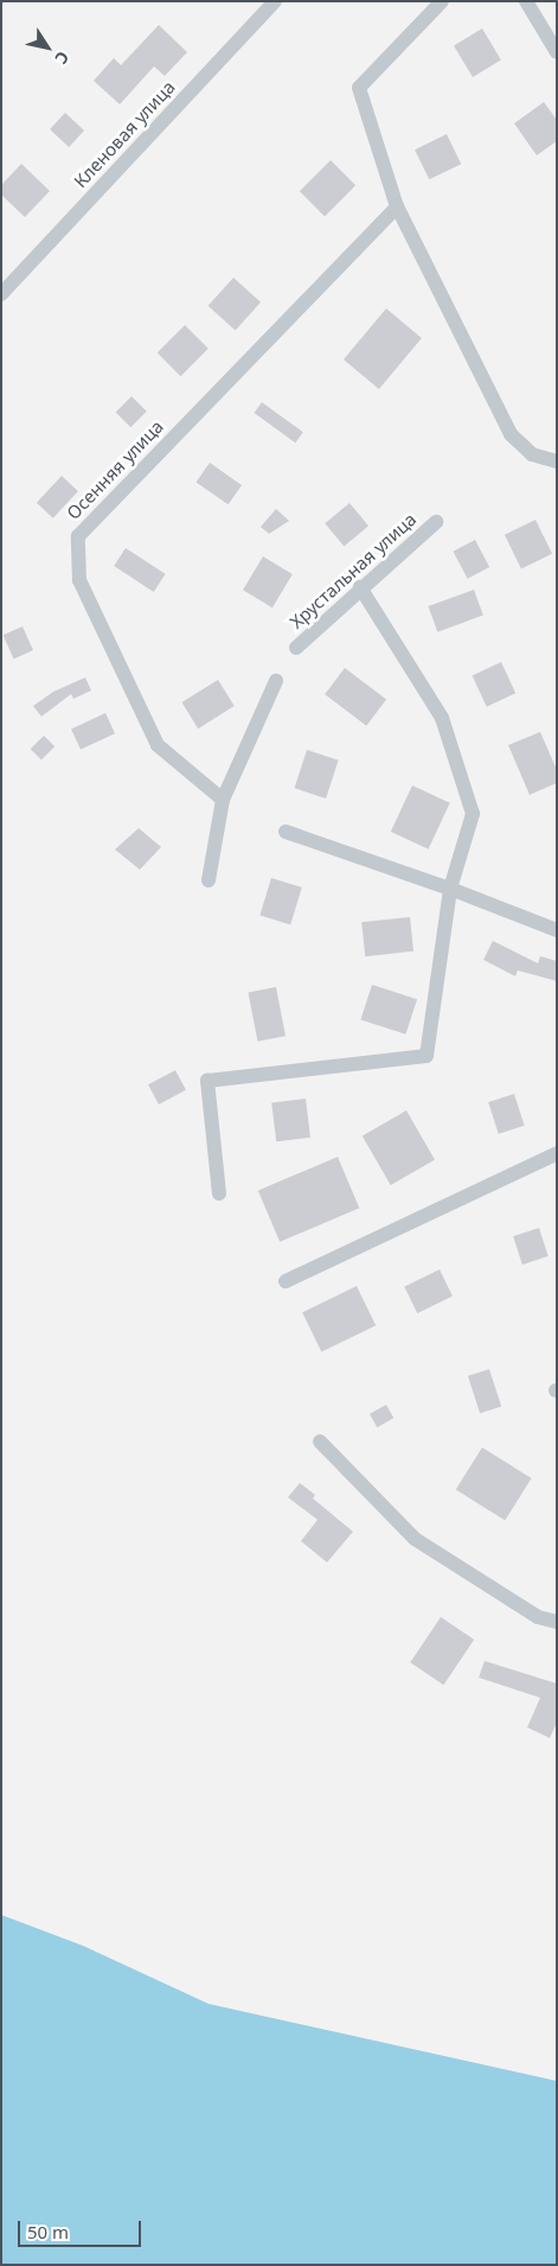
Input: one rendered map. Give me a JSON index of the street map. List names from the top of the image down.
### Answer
{
  "streets": {
    "street": ["Кленовая улица", "Осенняя улица", "Хрустальная улица"]
  },
  "scale_bar": "50 m",
  "north": "bottom right"
}
